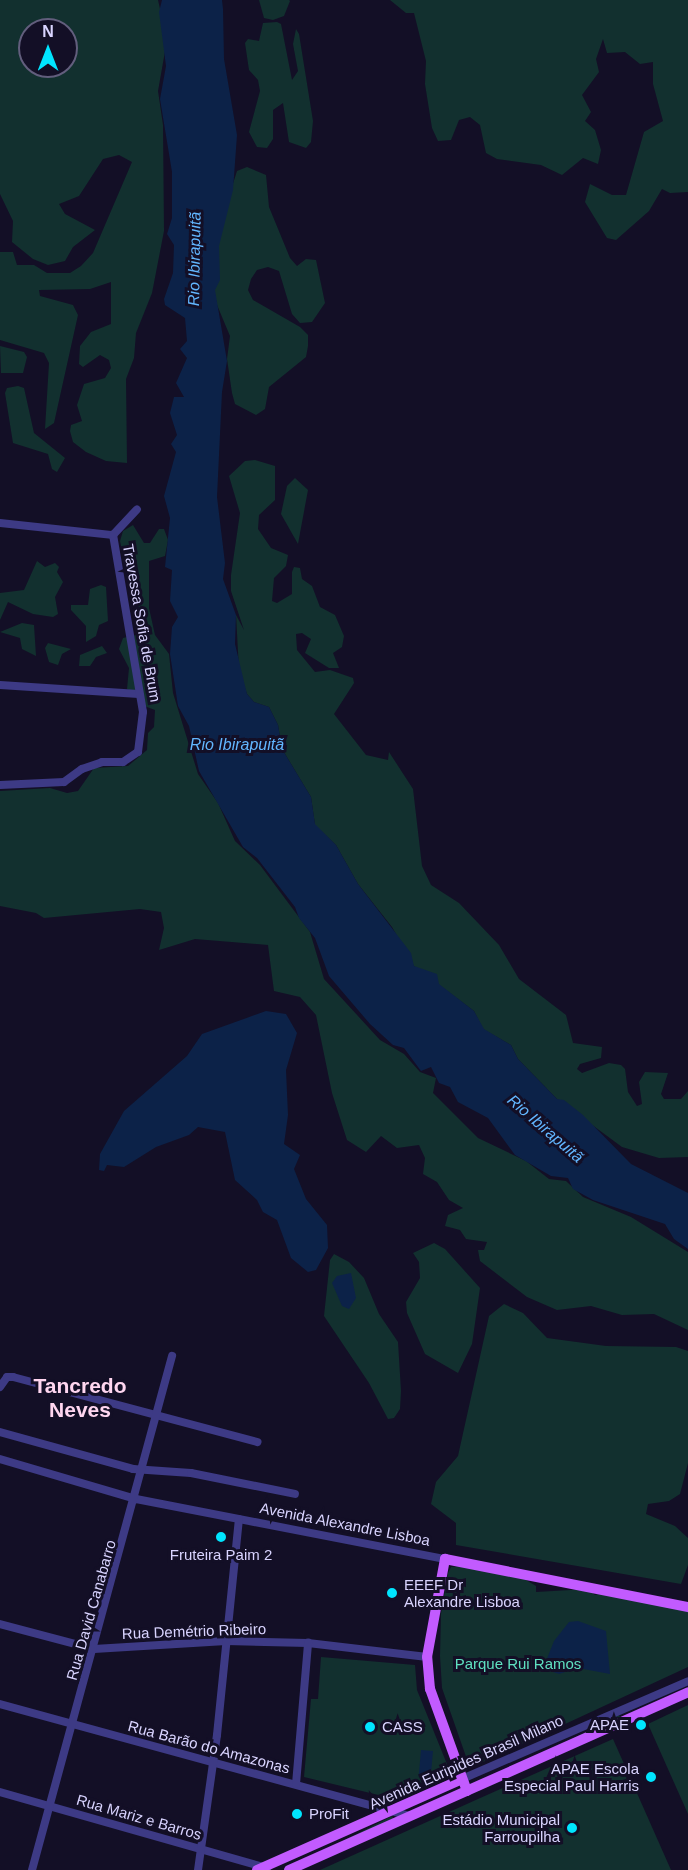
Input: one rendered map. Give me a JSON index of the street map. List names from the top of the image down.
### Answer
{
  "streets": {
    "main road": ["Avenida Alexandre Lisboa", "Avenida Euripides Brasil Milano"],
    "street": [
      "Travessa Sofia de Brum",
      "Rua David Canabarro",
      "Rua Demétrio Ribeiro",
      "Rua Barão do Amazonas",
      "Rua Mariz e Barros"
    ]
  },
  "crossings": [
    ["Avenida Alexandre Lisboa", "Rua David Canabarro"],
    ["Rua David Canabarro", "Rua Demétrio Ribeiro"],
    ["Rua David Canabarro", "Rua Barão do Amazonas"],
    ["Rua David Canabarro", "Rua Mariz e Barros"],
    ["Rua Barão do Amazonas", "Avenida Euripides Brasil Milano"],
    ["Avenida Euripides Brasil Milano", "Rua Mariz e Barros"]
  ],
  "districts": ["Tancredo Neves"],
  "water": ["Rio Ibirapuitã"],
  "parks": ["Parque Rui Ramos"],
  "places": [
    "Fruteira Paim 2",
    "EEEF Dr Alexandre Lisboa",
    "APAE",
    "CASS",
    "APAE Escola Especial Paul Harris",
    "ProFit",
    "Estádio Municipal Farroupilha"
  ],
  "north": "top"
}
